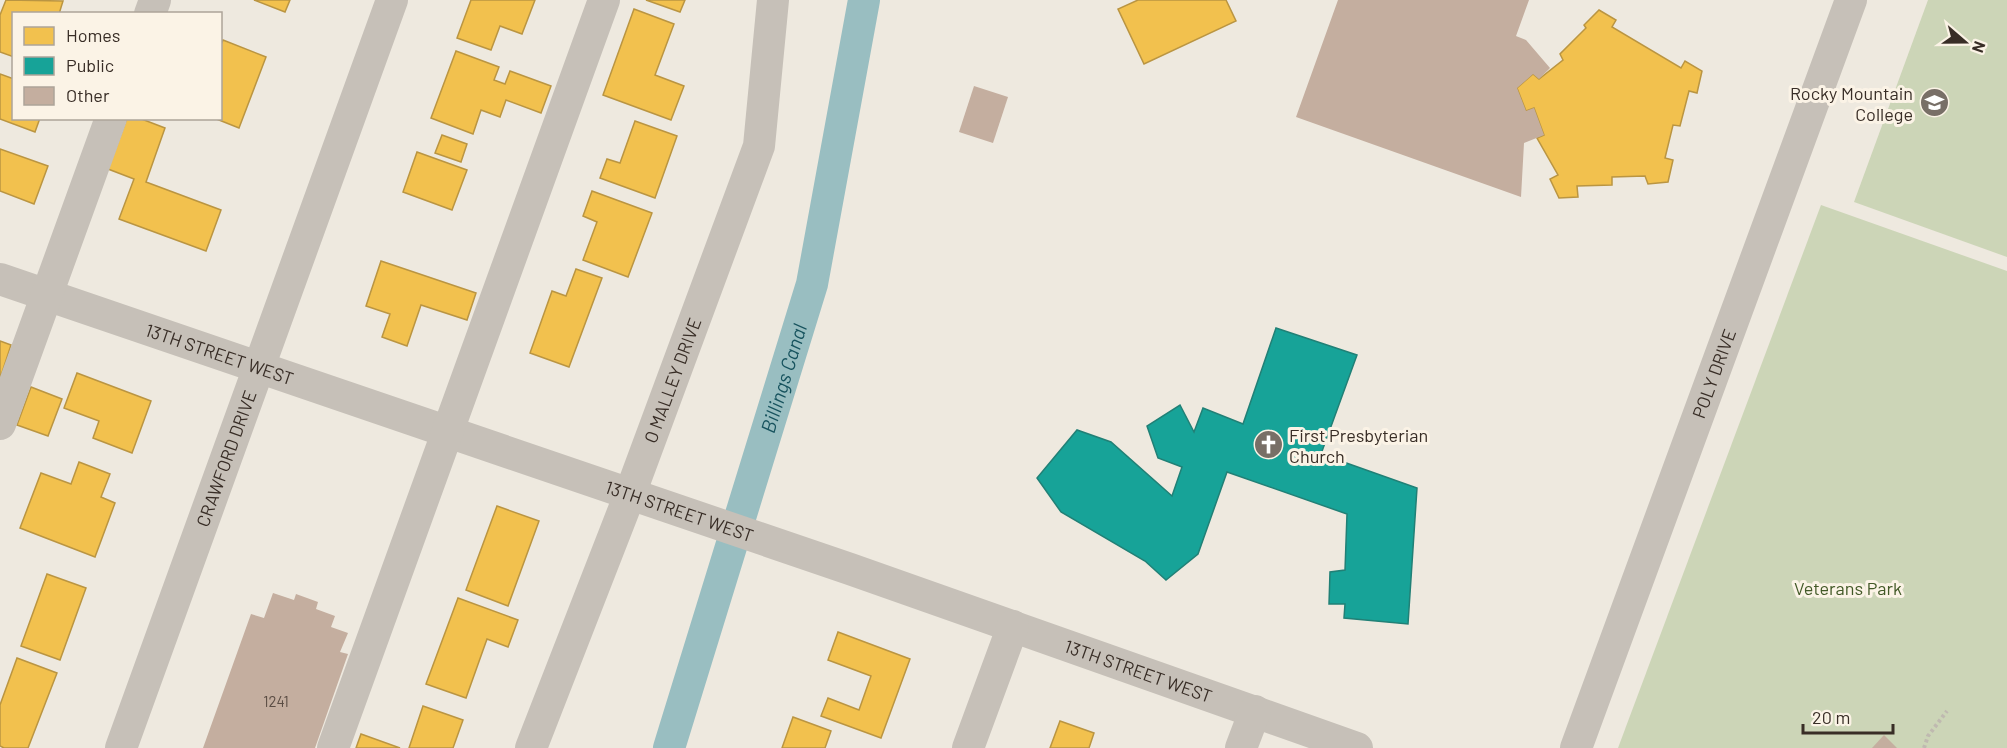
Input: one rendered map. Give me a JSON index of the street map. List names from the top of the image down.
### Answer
{
  "streets": {
    "street": [
      "13TH STREET WEST",
      "POLY DRIVE",
      "O MALLEY DRIVE",
      "CRAWFORD DRIVE"
    ]
  },
  "crossings": [
    ["13TH STREET WEST", "O MALLEY DRIVE"],
    ["13TH STREET WEST", "CRAWFORD DRIVE"]
  ],
  "water": ["Billings Canal"],
  "parks": ["Veterans Park"],
  "places": {
    "school or university": ["Rocky Mountain College"],
    "church": ["First Presbyterian Church"]
  },
  "house_numbers": ["1241"],
  "legend": ["Homes", "Public", "Other"],
  "scale_bar": "20 m",
  "north": "right"
}
